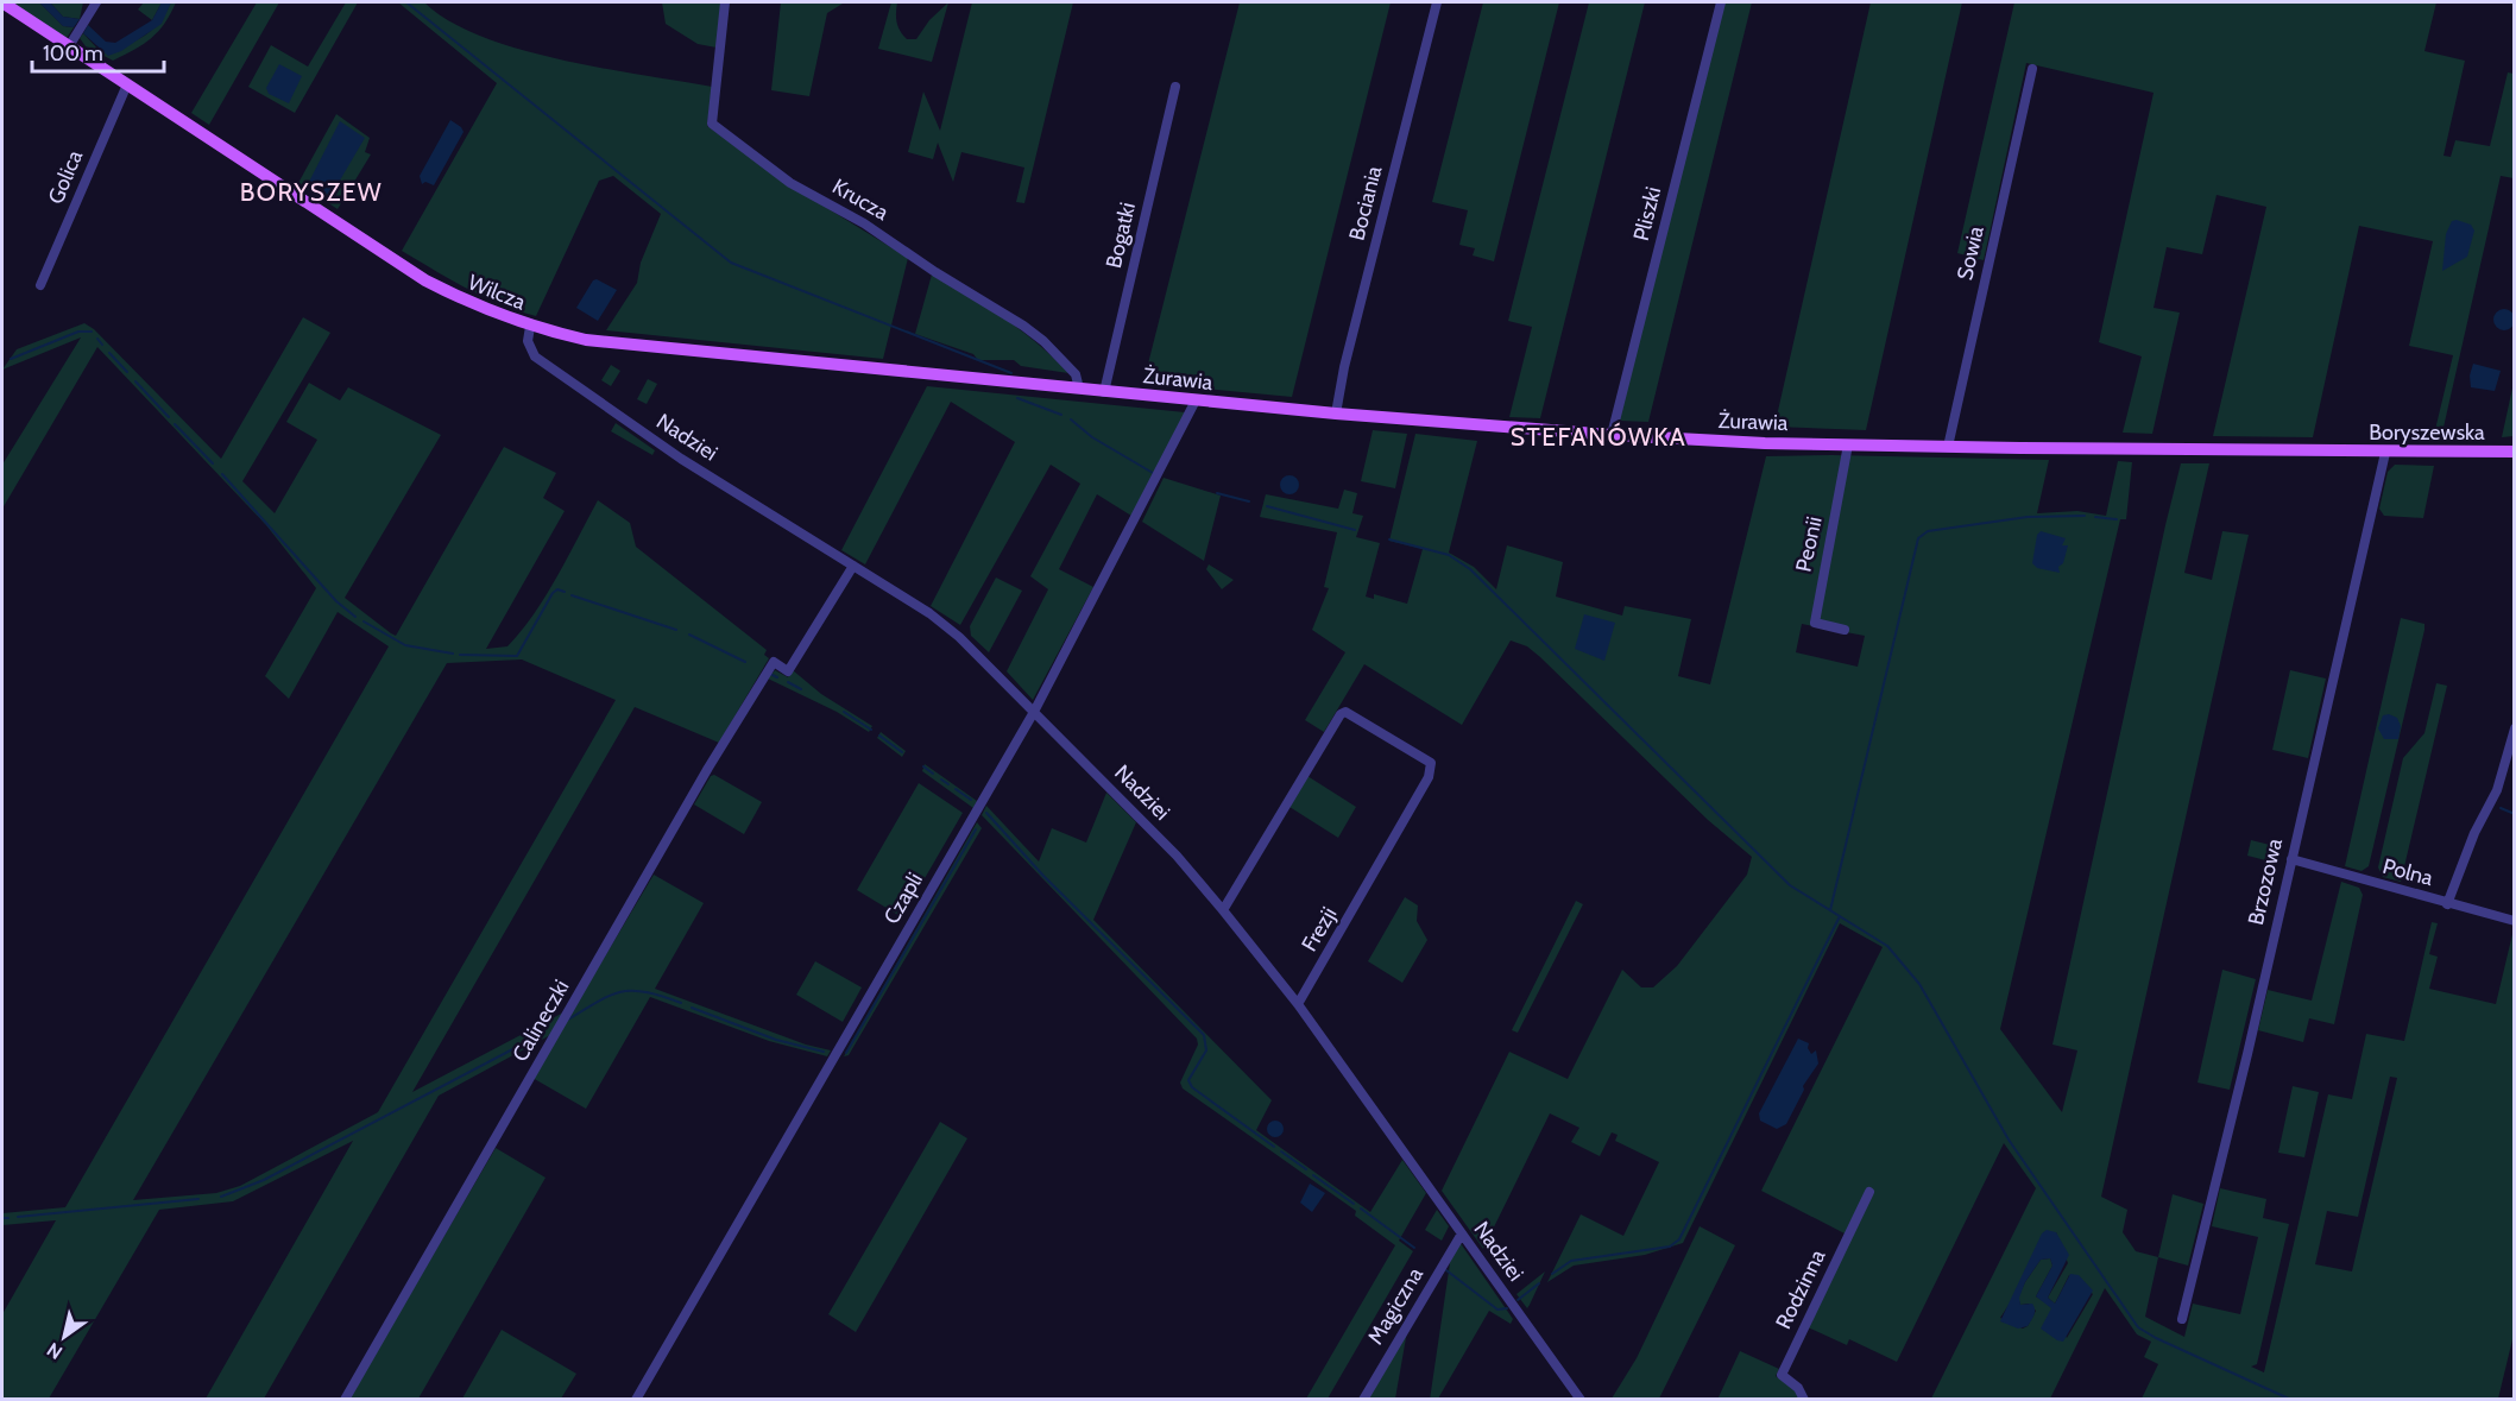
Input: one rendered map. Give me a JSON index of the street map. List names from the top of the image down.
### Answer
{
  "streets": {
    "main road": ["Wilcza", "Żurawia", "Boryszewska"],
    "street": [
      "Golica",
      "Krucza",
      "Bociania",
      "Pliszki",
      "Bogatki",
      "Sowia",
      "Nadziei",
      "Peonii",
      "Polna",
      "Brzozowa",
      "Czapli",
      "Frezji",
      "Calineczki",
      "Rodzinna",
      "Magiczna"
    ]
  },
  "crossings": [
    ["Golica", "Wilcza"],
    ["Krucza", "Żurawia"],
    ["Bociania", "Żurawia"],
    ["Pliszki", "Żurawia"],
    ["Bogatki", "Żurawia"],
    ["Sowia", "Żurawia"],
    ["Wilcza", "Żurawia"],
    ["Wilcza", "Nadziei"],
    ["Żurawia", "Boryszewska"],
    ["Żurawia", "Peonii"],
    ["Żurawia", "Czapli"],
    ["Boryszewska", "Brzozowa"],
    ["Nadziei", "Czapli"],
    ["Nadziei", "Frezji"],
    ["Nadziei", "Calineczki"],
    ["Nadziei", "Magiczna"],
    ["Polna", "Brzozowa"]
  ],
  "districts": ["BORYSZEW", "STEFANÓWKA"],
  "scale_bar": "100 m",
  "north": "bottom left"
}
